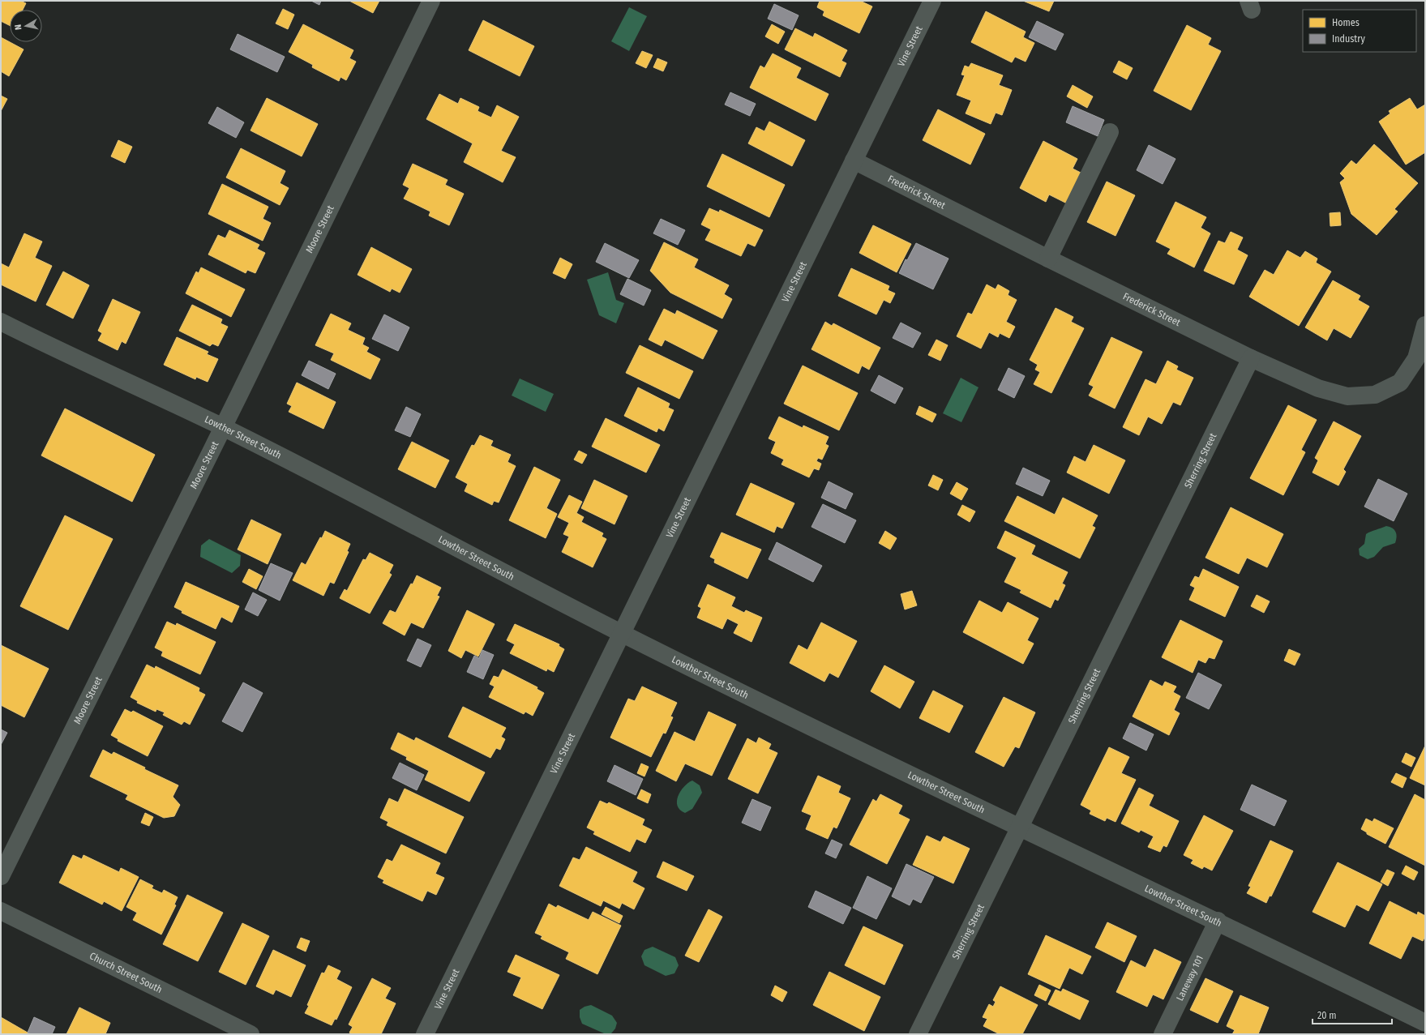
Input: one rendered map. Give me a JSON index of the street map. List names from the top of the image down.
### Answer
{
  "streets": {
    "street": [
      "Vine Street",
      "Frederick Street",
      "Moore Street",
      "Lowther Street South",
      "Sherring Street",
      "Church Street South",
      "Laneway 101"
    ]
  },
  "crossings": [
    ["Vine Street", "Frederick Street"],
    ["Vine Street", "Lowther Street South"],
    ["Frederick Street", "Sherring Street"],
    ["Moore Street", "Lowther Street South"],
    ["Lowther Street South", "Sherring Street"],
    ["Lowther Street South", "Laneway 101"]
  ],
  "legend": ["Homes", "Industry"],
  "scale_bar": "20 m",
  "north": "left"
}
